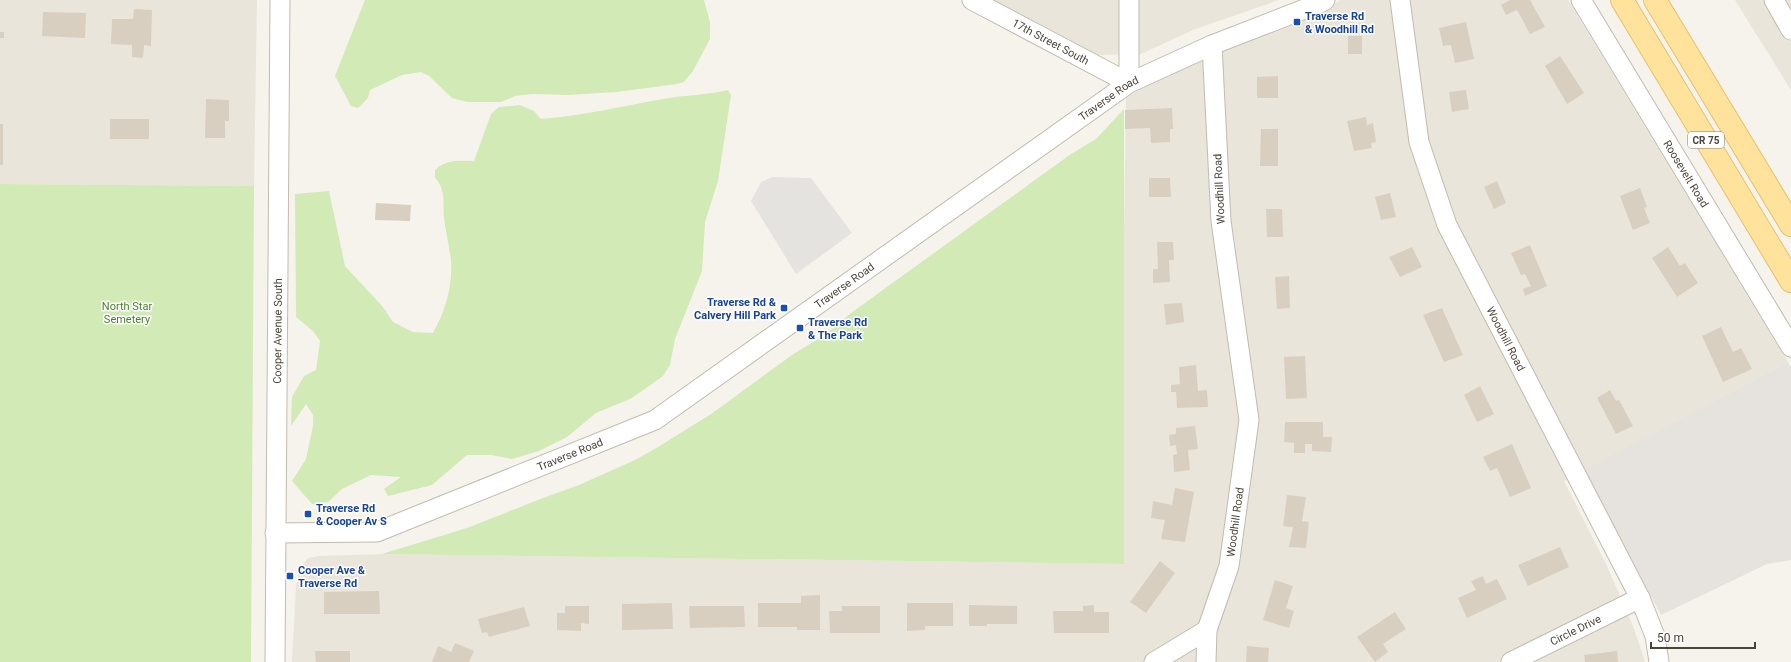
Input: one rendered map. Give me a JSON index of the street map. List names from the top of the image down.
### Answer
{
  "streets": {
    "main road": ["CR 75"],
    "street": [
      "17th Street South",
      "Traverse Road",
      "Roosevelt Road",
      "Woodhill Road",
      "Cooper Avenue South",
      "Circle Drive"
    ]
  },
  "crossings": [
    ["17th Street South", "Traverse Road"],
    ["Traverse Road", "Woodhill Road"],
    ["Traverse Road", "Cooper Avenue South"],
    ["Woodhill Road", "Circle Drive"]
  ],
  "parks": ["North Star Semetery"],
  "places": {
    "transit": [
      "Traverse Rd & Woodhill Rd",
      "Traverse Rd & Calvery Hill Park",
      "Traverse Rd & The Park",
      "Traverse Rd & Cooper Av S",
      "Cooper Ave & Traverse Rd"
    ]
  },
  "scale_bar": "50 m"
}
